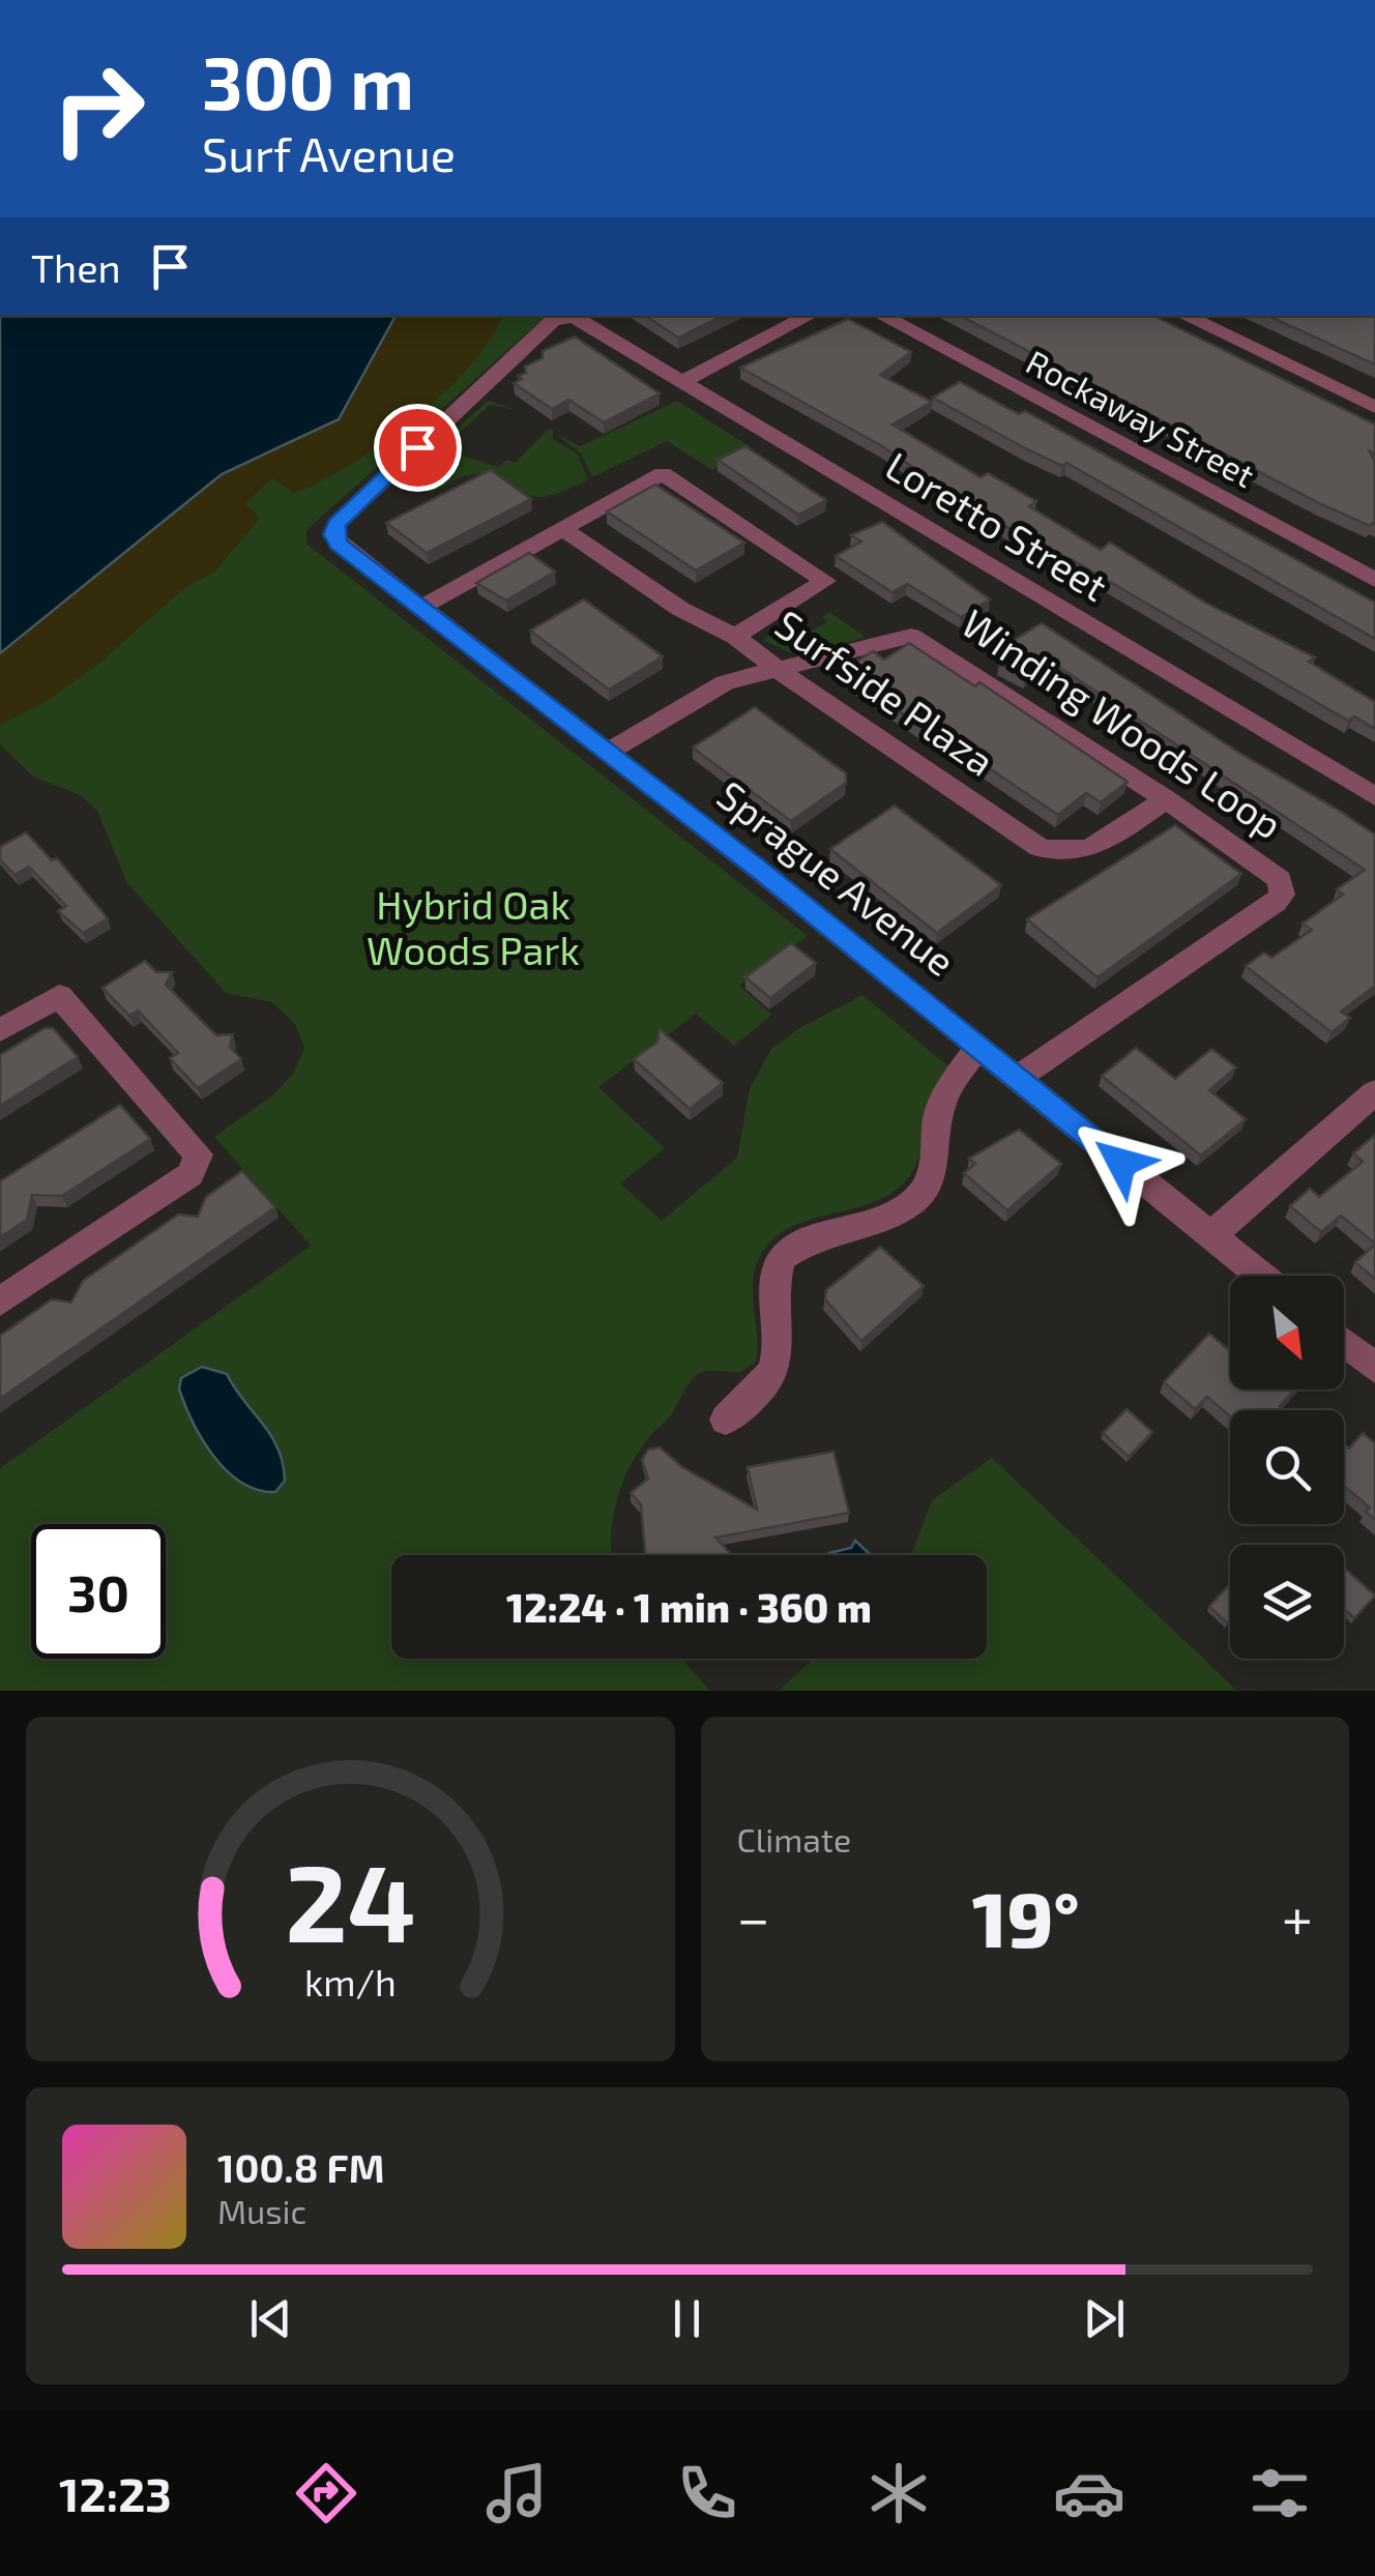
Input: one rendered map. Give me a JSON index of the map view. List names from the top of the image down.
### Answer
{
  "streets": {
    "street": [
      "Rockaway Street",
      "Loretto Street",
      "Surfside Plaza",
      "Winding Woods Loop",
      "Sprague Avenue"
    ]
  },
  "crossings": [
    ["Loretto Street", "Sprague Avenue"],
    ["Surfside Plaza", "Winding Woods Loop"],
    ["Winding Woods Loop", "Sprague Avenue"]
  ],
  "parks": ["Hybrid Oak Woods Park"],
  "north": "bottom right",
  "page": {
    "turn": ["300 m", "Surf Avenue"],
    "then": "Then",
    "limit": "30",
    "trip": "12:24 · 1 min · 360 m",
    "tile": "Climate",
    "heat": ["−", "19°", "+"],
    "song": ["100.8 FM", "Music"],
    "tabs": "12:23",
    "gauge": ["24", "km/h"]
  }
}
